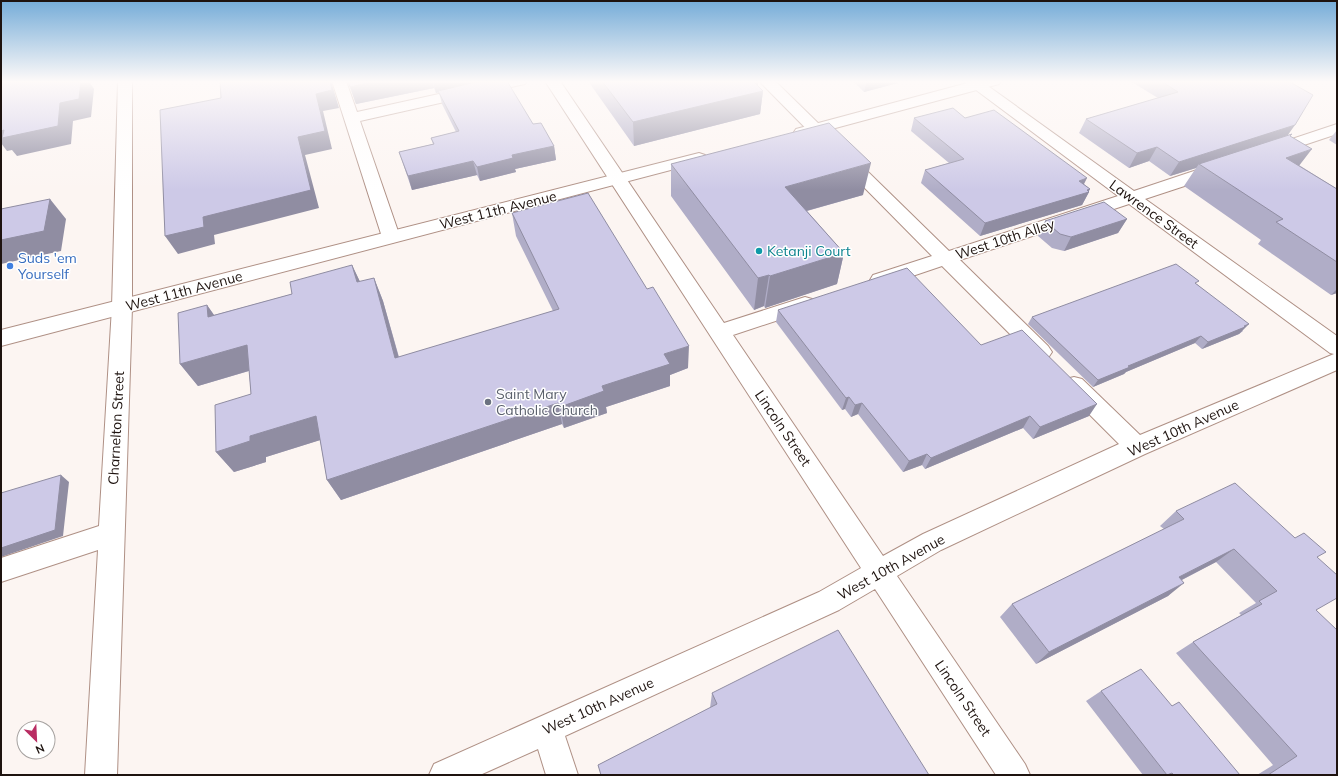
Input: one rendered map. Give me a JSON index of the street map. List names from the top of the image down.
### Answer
{
  "streets": {
    "street": [
      "West 11th Avenue",
      "Lawrence Street",
      "West 10th Alley",
      "Charnelton Street",
      "Lincoln Street",
      "West 10th Avenue"
    ]
  },
  "crossings": [
    ["West 11th Avenue", "Charnelton Street"],
    ["West 11th Avenue", "Lincoln Street"],
    ["Lawrence Street", "West 10th Alley"],
    ["Lincoln Street", "West 10th Avenue"]
  ],
  "places": ["Ketanji Court", "Suds 'em Yourself", "Saint Mary Catholic Church"],
  "north": "bottom right"
}
